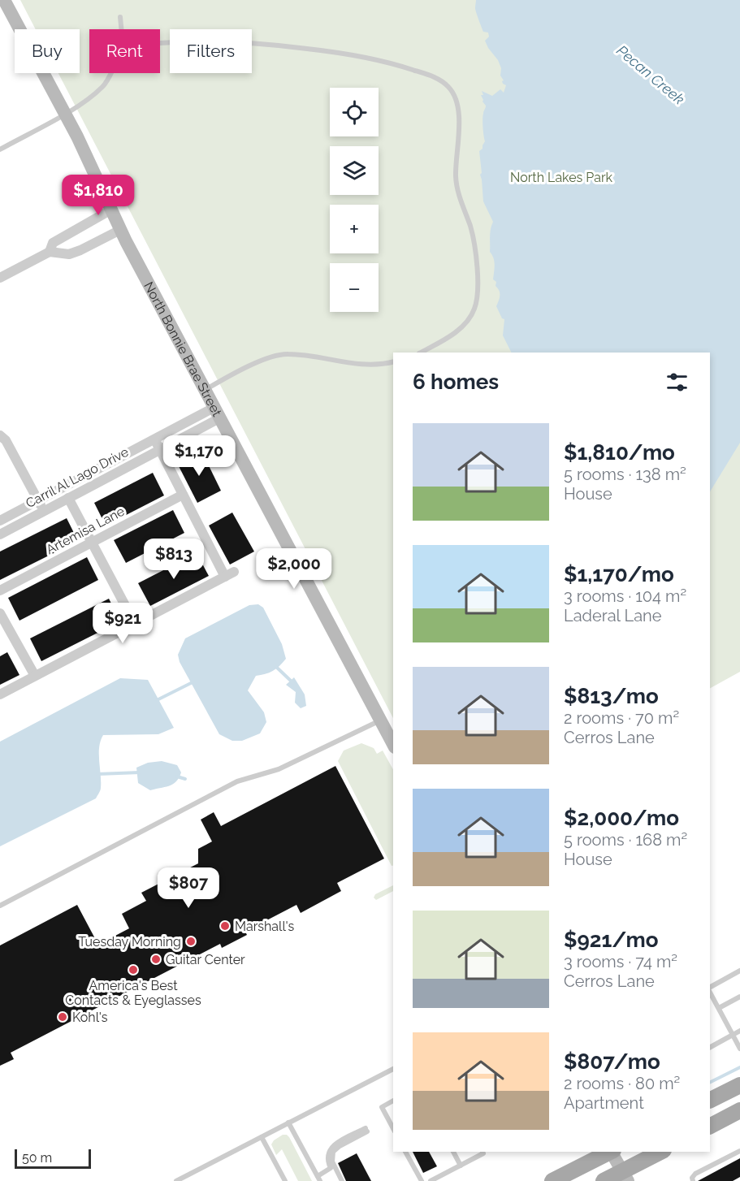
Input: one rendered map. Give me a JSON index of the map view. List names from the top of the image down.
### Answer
{
  "streets": {
    "main road": ["North Bonnie Brae Street"],
    "street": ["Carril Al Lago Drive", "Artemisa Lane"]
  },
  "crossings": [
    ["North Bonnie Brae Street", "Carril Al Lago Drive"]
  ],
  "water": ["Pecan Creek"],
  "parks": ["North Lakes Park"],
  "places": [
    "Marshall's",
    "Tuesday Morning",
    "Guitar Center",
    "America's Best Contacts & Eyeglasses",
    "Kohl's"
  ],
  "scale_bar": "50 m",
  "page": {
    "chip": ["Buy", "Rent", "Filters"],
    "map_buttons": ["+", "−"],
    "price": [
      "$1,810",
      "$1,170",
      "$813",
      "$2,000",
      "$921",
      "$807"
    ],
    "heading": "6 homes",
    "list": [
      {
        "name": "$1,810/mo",
        "note": "5 rooms · 138 m² · House"
      },
      {
        "name": "$1,170/mo",
        "note": "3 rooms · 104 m² · Laderal Lane"
      },
      {
        "name": "$813/mo",
        "note": "2 rooms · 70 m² · Cerros Lane"
      },
      {
        "name": "$2,000/mo",
        "note": "5 rooms · 168 m² · House"
      },
      {
        "name": "$921/mo",
        "note": "3 rooms · 74 m² · Cerros Lane"
      },
      {
        "name": "$807/mo",
        "note": "2 rooms · 80 m² · Apartment"
      }
    ],
    "scale": "50 m"
  }
}
